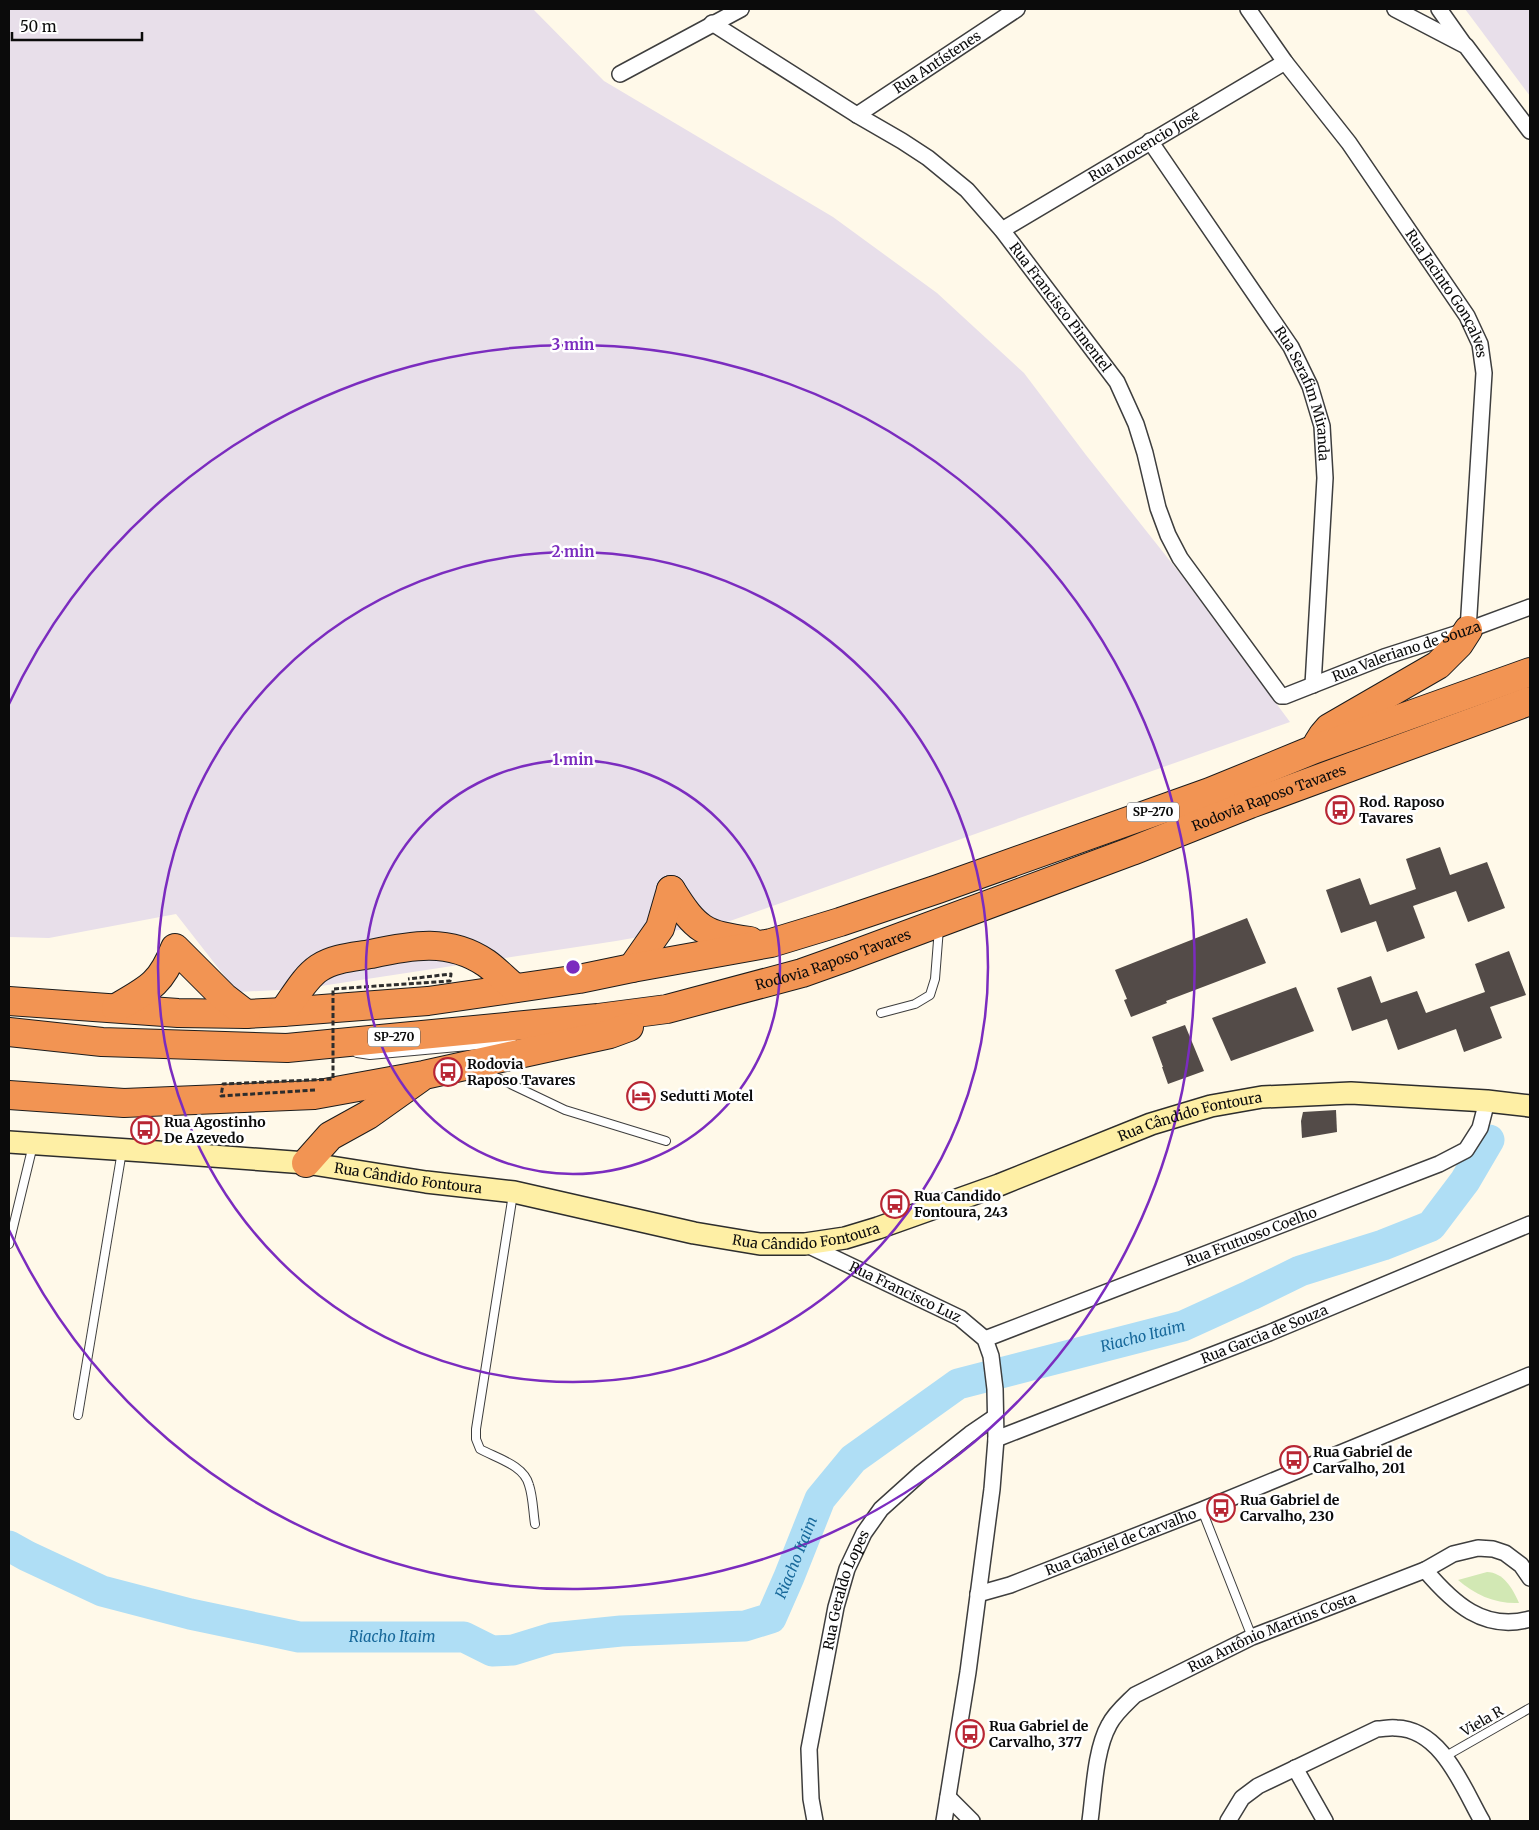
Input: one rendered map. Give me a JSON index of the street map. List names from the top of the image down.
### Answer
{
  "streets": {
    "highway": ["Rodovia Raposo Tavares", "SP-270"],
    "main road": ["Rua Cândido Fontoura"],
    "street": [
      "Rua Antístenes",
      "Rua Inocencio José",
      "Rua Jacinto Gonçalves",
      "Rua Francisco Pimentel",
      "Rua Serafim Miranda",
      "Rua Valeriano de Souza",
      "Rua Frutuoso Coelho",
      "Rua Francisco Luz",
      "Rua Garcia de Souza",
      "Rua Gabriel de Carvalho",
      "Rua Geraldo Lopes",
      "Rua Antônio Martins Costa"
    ],
    "lane": ["Viela R"]
  },
  "crossings": [
    ["Rua Antístenes", "Rua Francisco Pimentel"],
    ["Rua Inocencio José", "Rua Jacinto Gonçalves"],
    ["Rua Inocencio José", "Rua Francisco Pimentel"],
    ["Rua Inocencio José", "Rua Serafim Miranda"],
    ["Rua Jacinto Gonçalves", "Rua Valeriano de Souza"],
    ["Rua Francisco Pimentel", "Rua Valeriano de Souza"],
    ["Rua Serafim Miranda", "Rua Valeriano de Souza"],
    ["Rua Cândido Fontoura", "Rua Frutuoso Coelho"],
    ["Rua Cândido Fontoura", "Rua Francisco Luz"],
    ["Rua Frutuoso Coelho", "Rua Francisco Luz"]
  ],
  "water": ["Riacho Itaim"],
  "places": {
    "bus stop": [
      "Rod. Raposo Tavares",
      "Rodovia Raposo Tavares",
      "Rua Agostinho De Azevedo",
      "Rua Candido Fontoura, 243",
      "Rua Gabriel de Carvalho, 201",
      "Rua Gabriel de Carvalho, 230",
      "Rua Gabriel de Carvalho, 377"
    ],
    "hotel": ["Sedutti Motel"]
  },
  "scale_bar": "50 m",
  "rings": ["3 min", "2 min", "1 min"]
}
